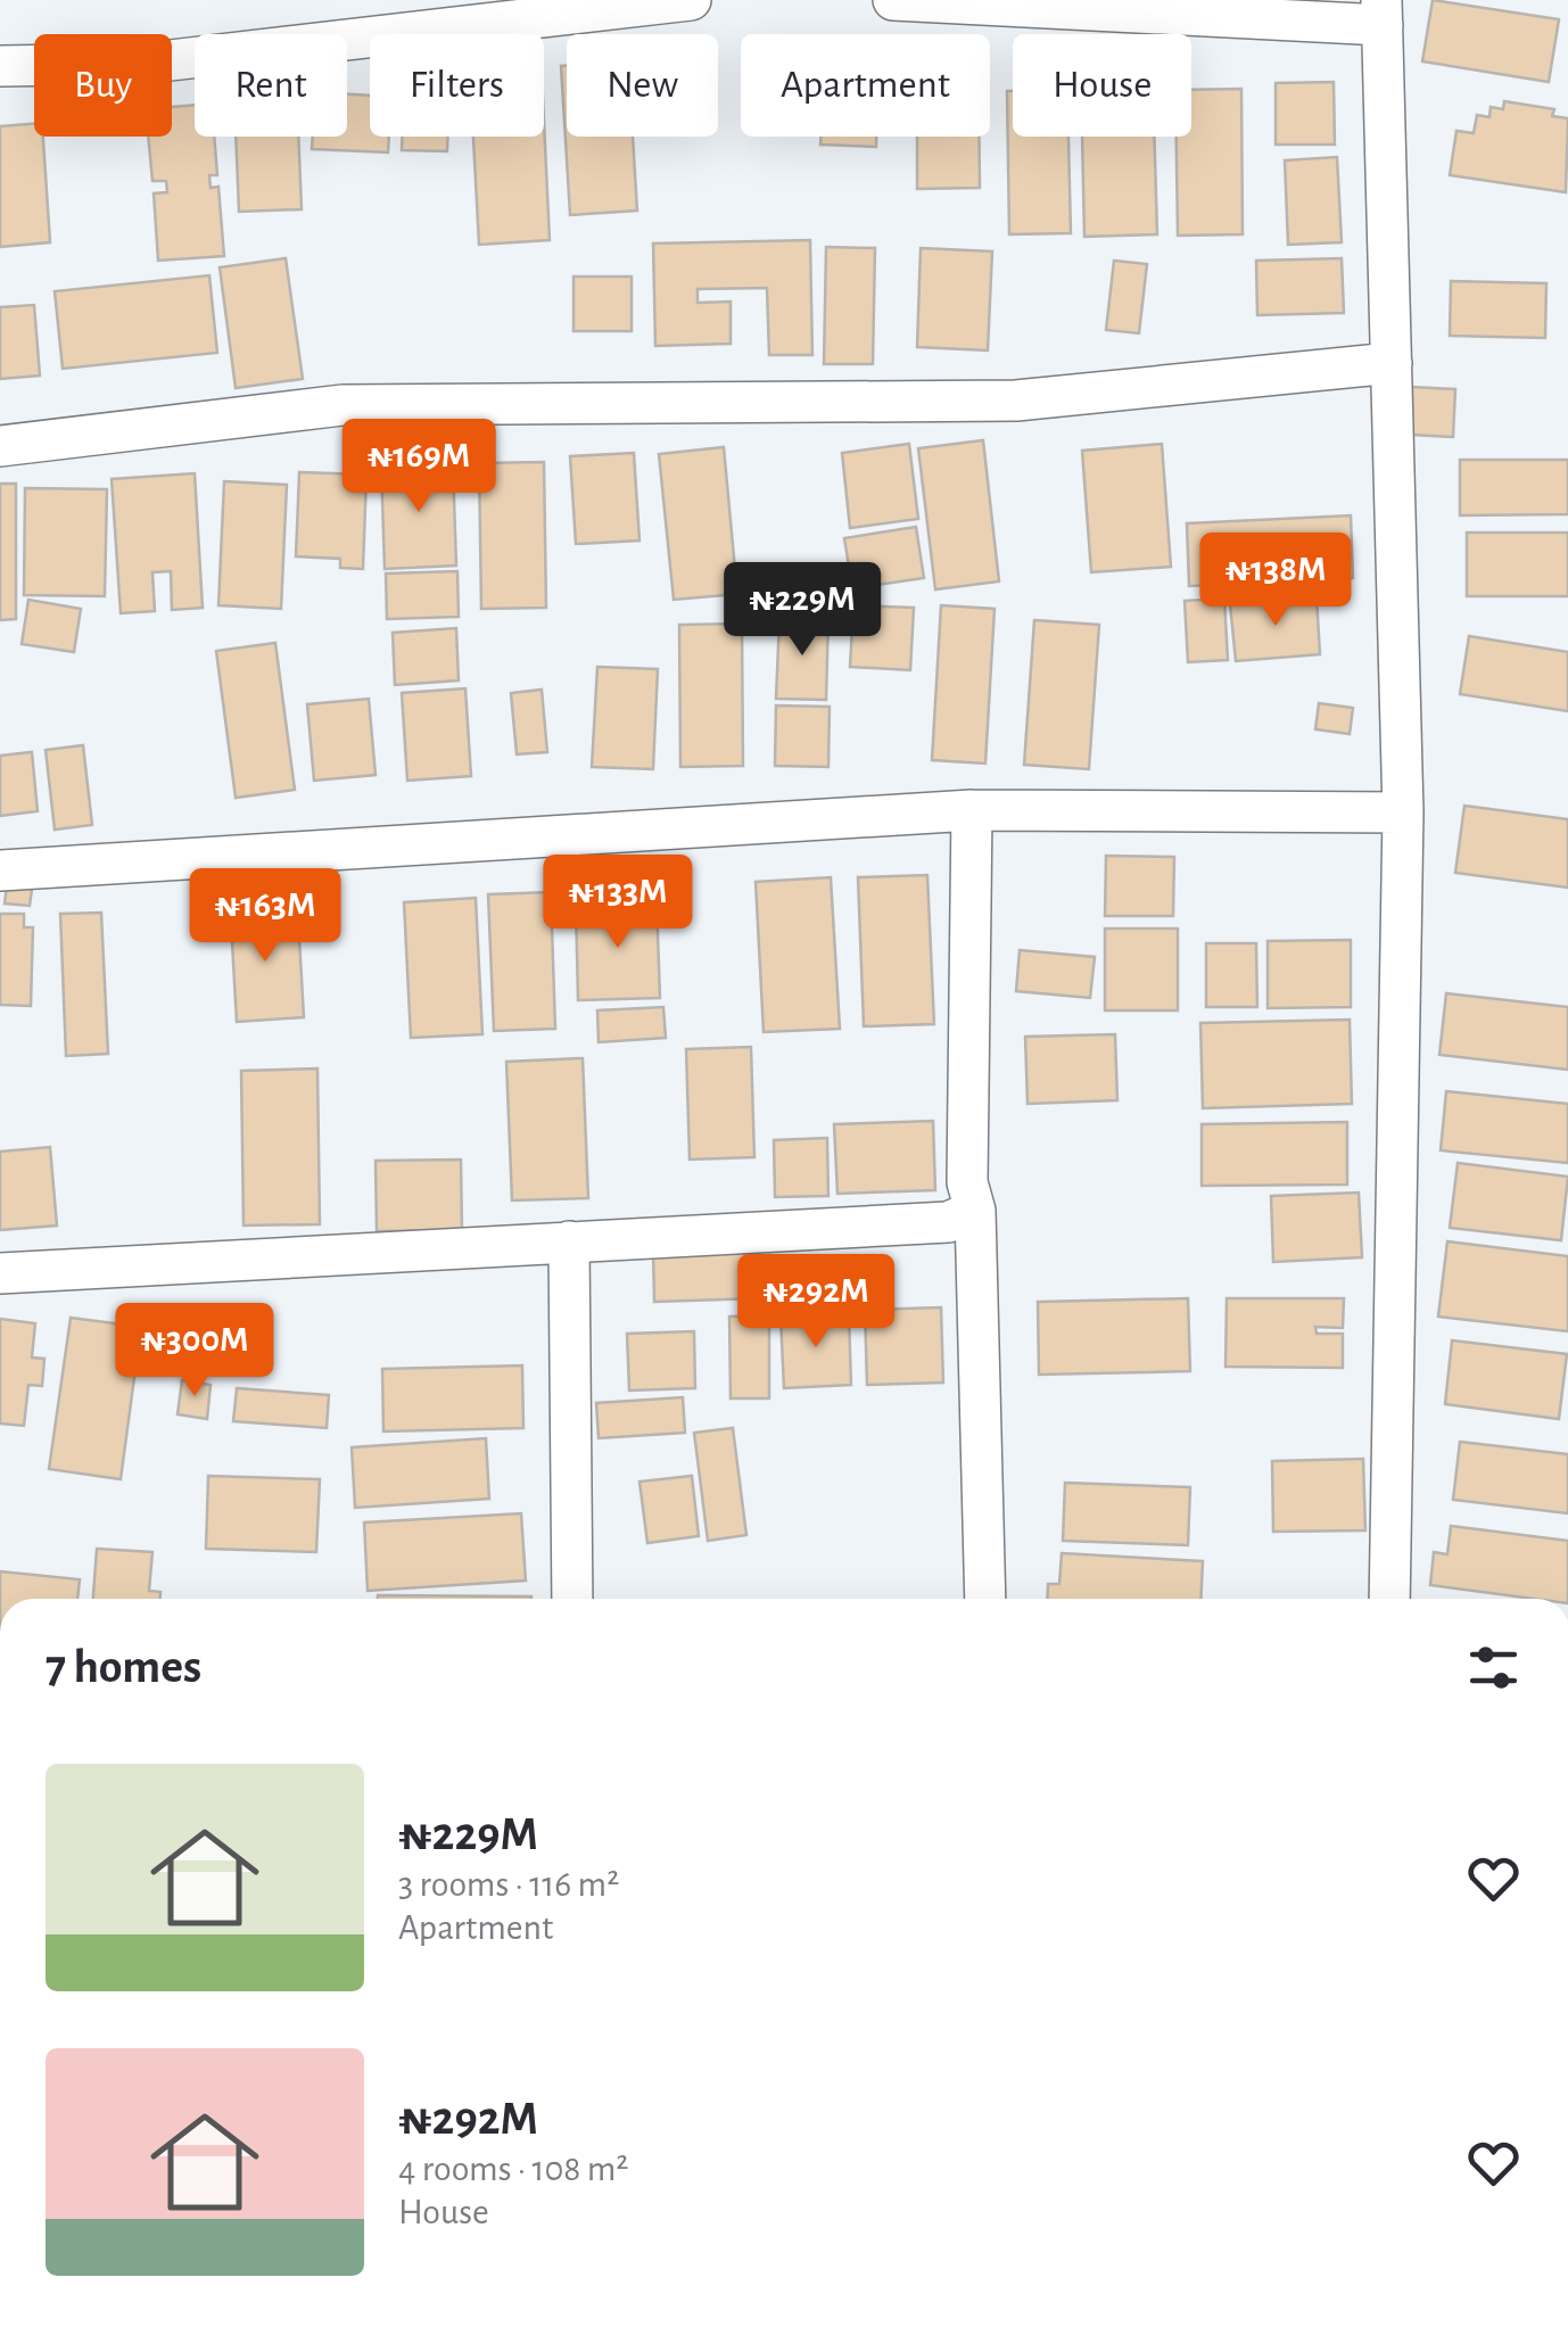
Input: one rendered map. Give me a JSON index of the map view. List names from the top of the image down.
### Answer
{
  "page": {
    "chip": [
      "Buy",
      "Rent",
      "Filters",
      "New",
      "Apartment",
      "House"
    ],
    "price": [
      "₦169M",
      "₦138M",
      "₦229M",
      "₦133M",
      "₦163M",
      "₦292M",
      "₦300M"
    ],
    "heading": "7 homes",
    "list": [
      {
        "name": "₦229M",
        "note": "3 rooms · 116 m² · Apartment"
      },
      {
        "name": "₦292M",
        "note": "4 rooms · 108 m² · House"
      }
    ]
  }
}
